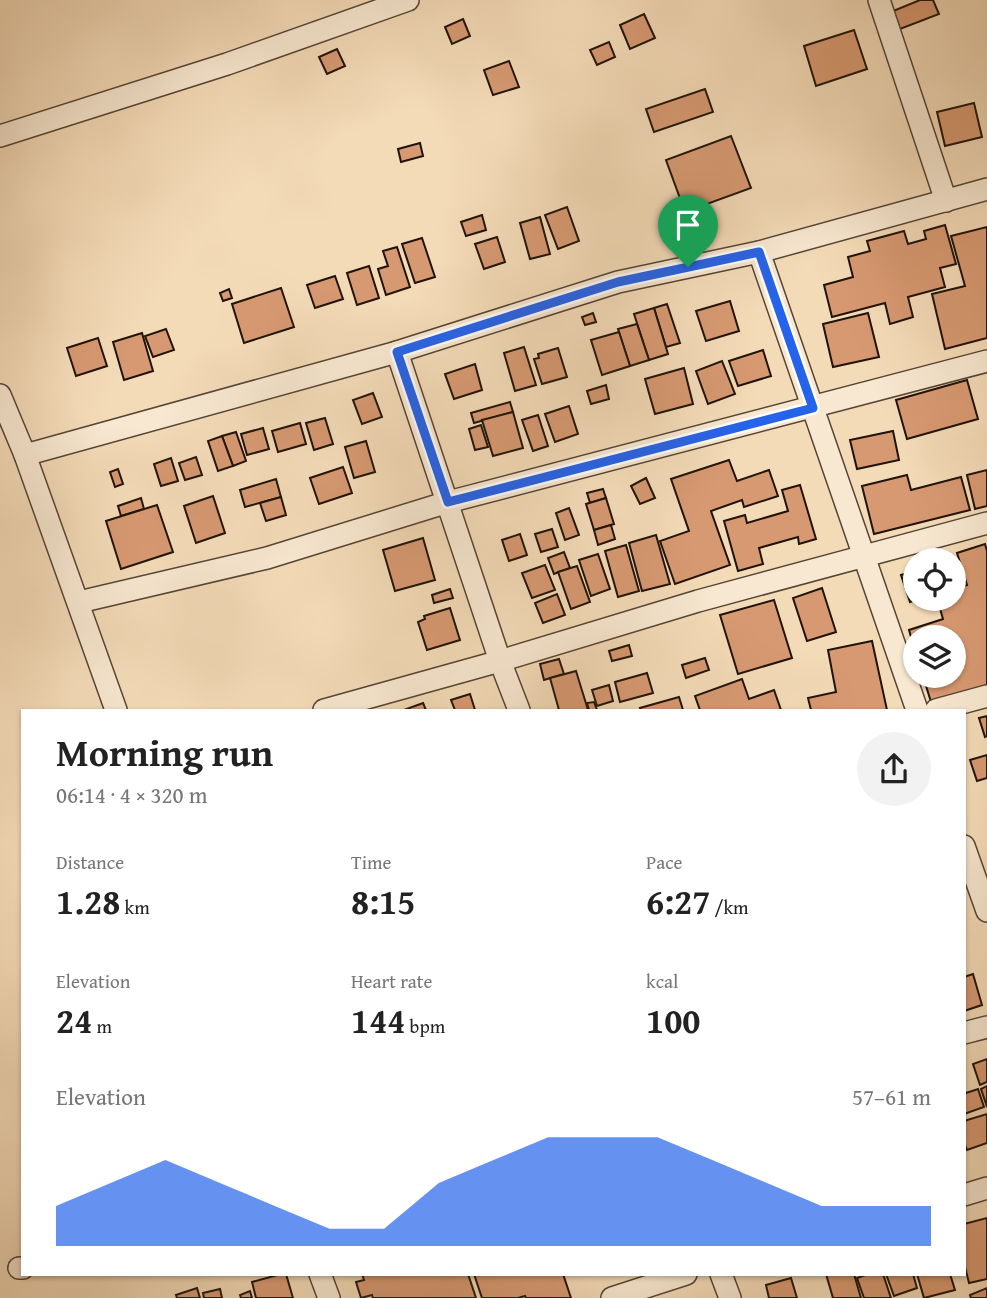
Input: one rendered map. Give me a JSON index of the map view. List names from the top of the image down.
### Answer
{
  "page": {
    "heading": ["Morning run", "06:14 · 4 × 320 m"],
    "stats": [
      ["Distance", "1.28 km"],
      ["Time", "8:15"],
      ["Pace", "6:27 /km"],
      ["Elevation", "24 m"],
      ["Heart rate", "144 bpm"],
      ["kcal", "100"]
    ],
    "chart": ["Elevation", "57–61 m"]
  }
}
